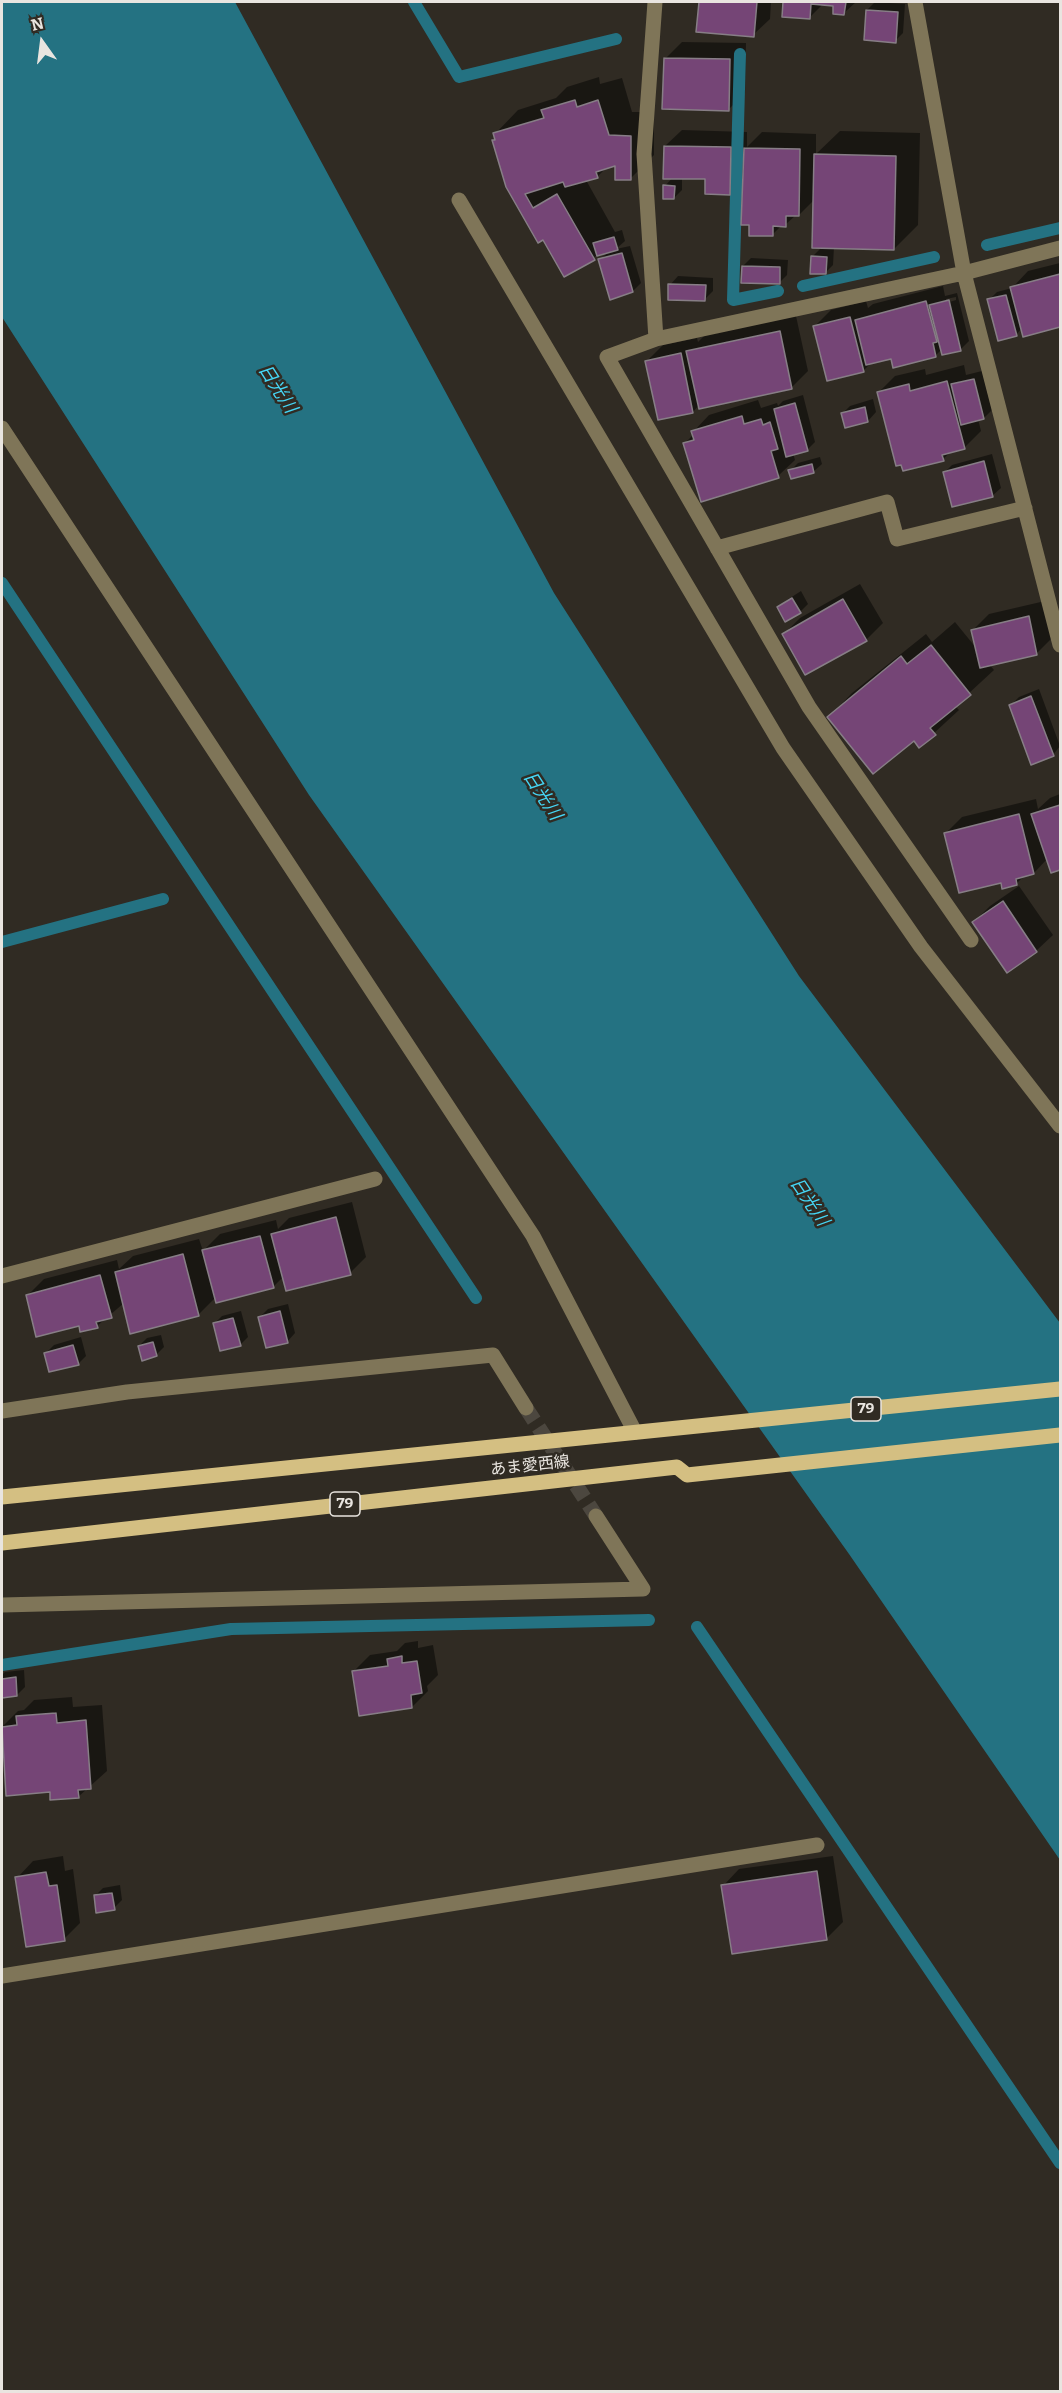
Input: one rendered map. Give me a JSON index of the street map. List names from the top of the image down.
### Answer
{
  "streets": {
    "main road": ["79", "あま愛西線"]
  },
  "water": ["日光川"],
  "north": "top"
}
